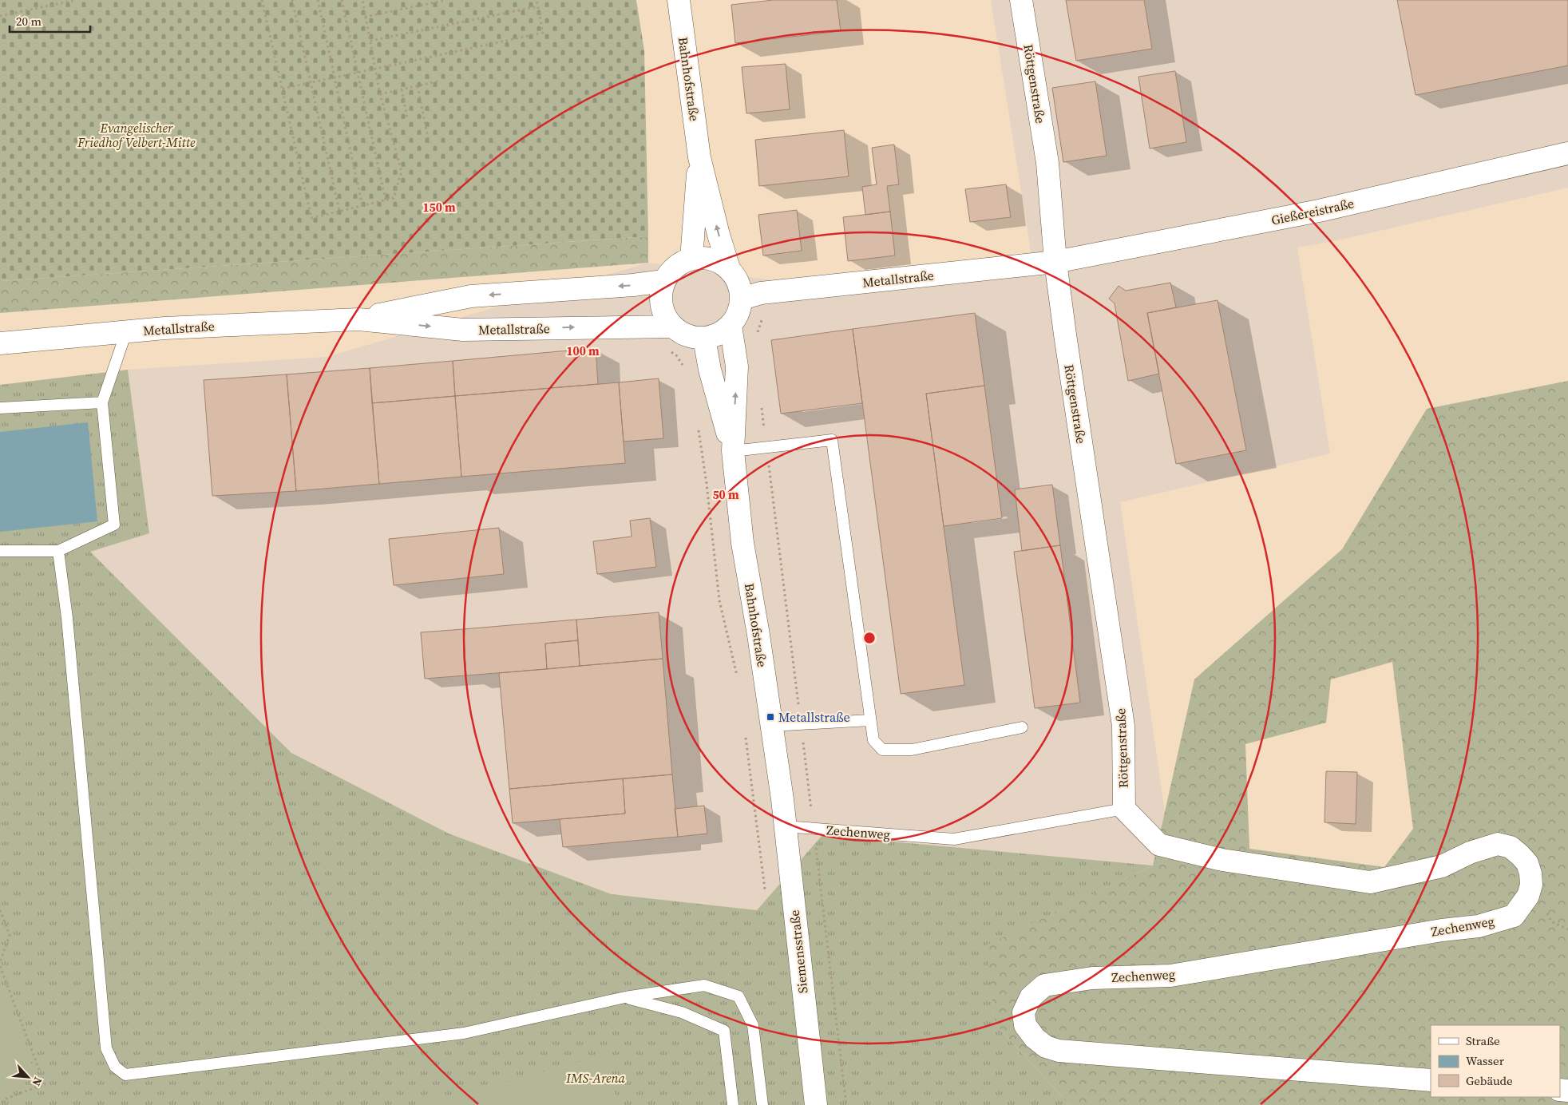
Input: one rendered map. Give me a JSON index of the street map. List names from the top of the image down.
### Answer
{
  "streets": {
    "street": [
      "Bahnhofstraße",
      "Röttgenstraße",
      "Gießereistraße",
      "Metallstraße",
      "Zechenweg",
      "Siemensstraße"
    ]
  },
  "crossings": [
    ["Bahnhofstraße", "Metallstraße"],
    ["Bahnhofstraße", "Siemensstraße"],
    ["Röttgenstraße", "Gießereistraße"],
    ["Röttgenstraße", "Metallstraße"],
    ["Röttgenstraße", "Zechenweg"],
    ["Gießereistraße", "Metallstraße"],
    ["Zechenweg", "Siemensstraße"]
  ],
  "parks": ["Evangelischer Friedhof Velbert-Mitte", "IMS-Arena"],
  "places": {
    "transit": ["Metallstraße"]
  },
  "legend": ["Straße", "Wasser", "Gebäude"],
  "scale_bar": "20 m",
  "north": "bottom right",
  "rings": ["150 m", "100 m", "50 m"]
}
